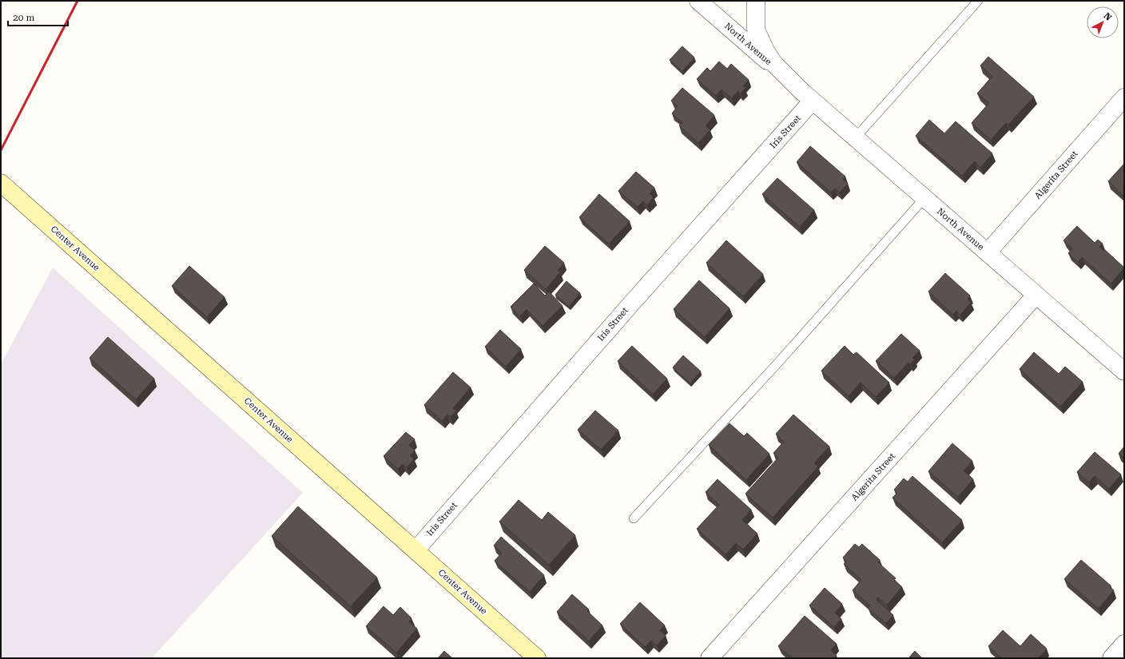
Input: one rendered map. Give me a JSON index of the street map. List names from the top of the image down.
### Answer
{
  "streets": {
    "street": [
      "North Avenue",
      "Iris Street",
      "Algerita Street",
      "Center Avenue"
    ]
  },
  "crossings": [
    ["North Avenue", "Iris Street"],
    ["North Avenue", "Algerita Street"],
    ["Iris Street", "Center Avenue"]
  ],
  "scale_bar": "20 m",
  "north": "top right"
}
